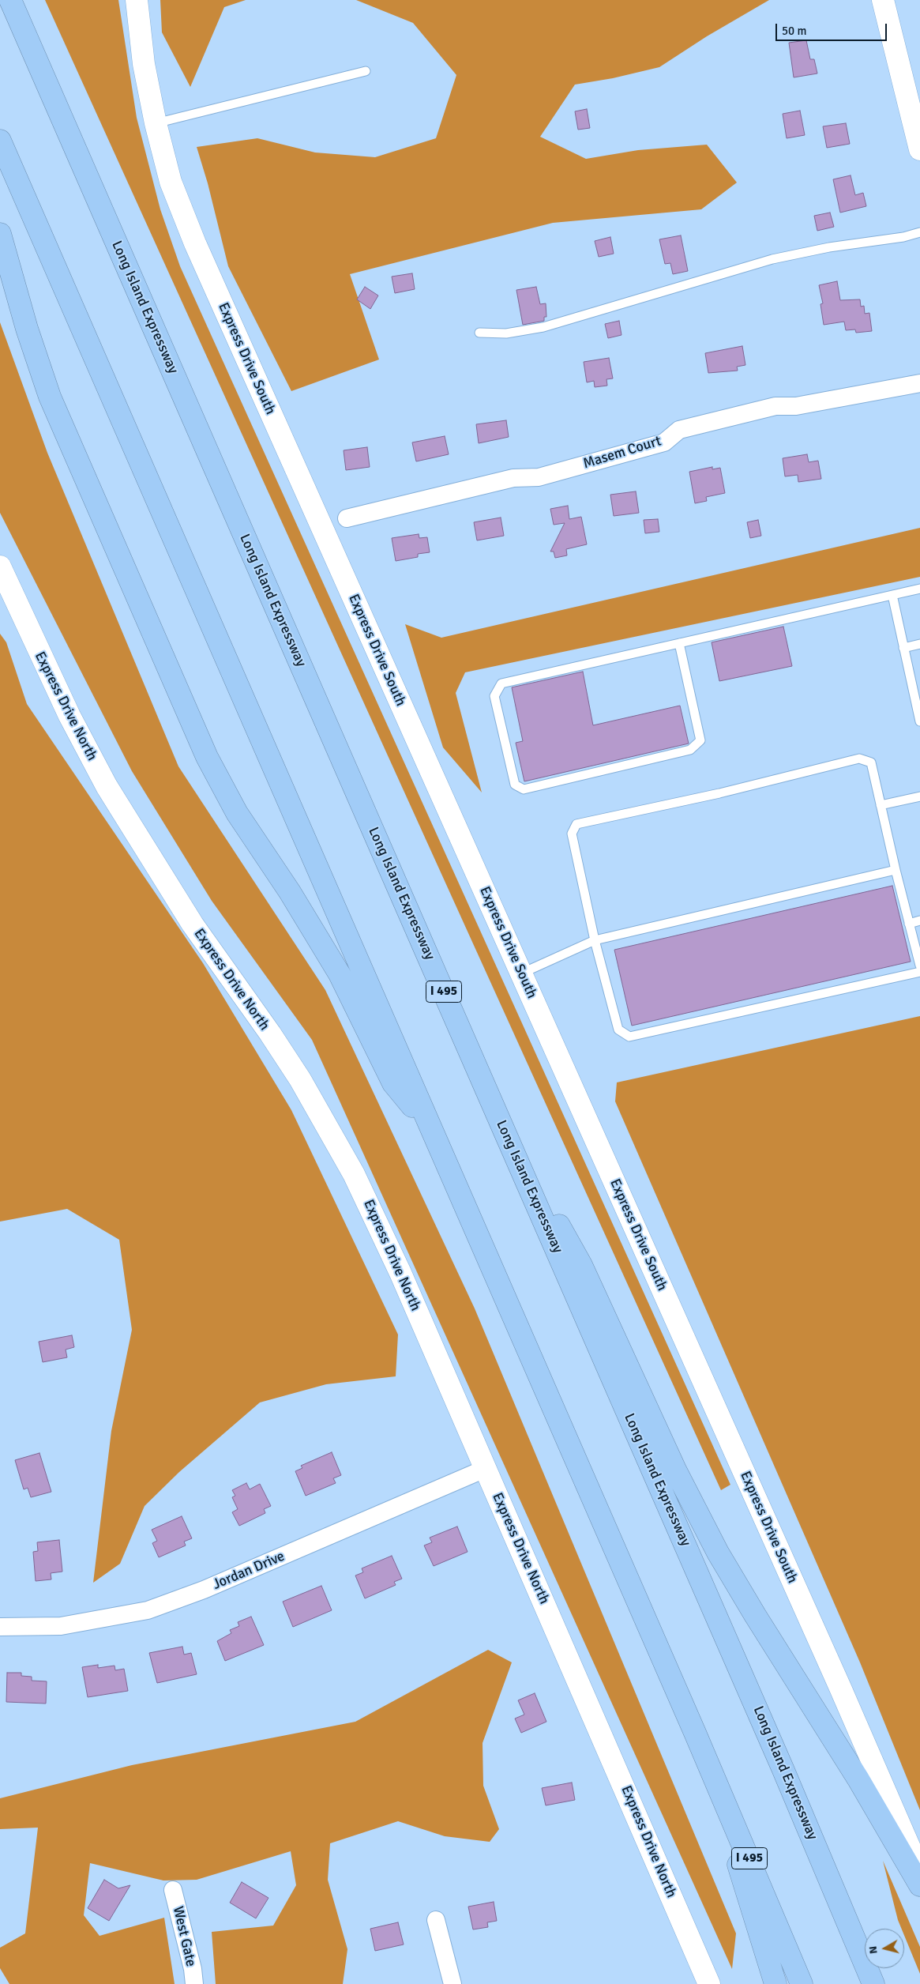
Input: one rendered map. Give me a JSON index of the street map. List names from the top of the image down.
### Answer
{
  "streets": {
    "highway": ["Long Island Expressway", "I 495"],
    "main road": ["Express Drive South", "Express Drive North"],
    "street": ["Masem Court", "Jordan Drive", "West Gate"]
  },
  "crossings": [
    ["Express Drive North", "Jordan Drive"]
  ],
  "scale_bar": "50 m",
  "north": "left"
}
